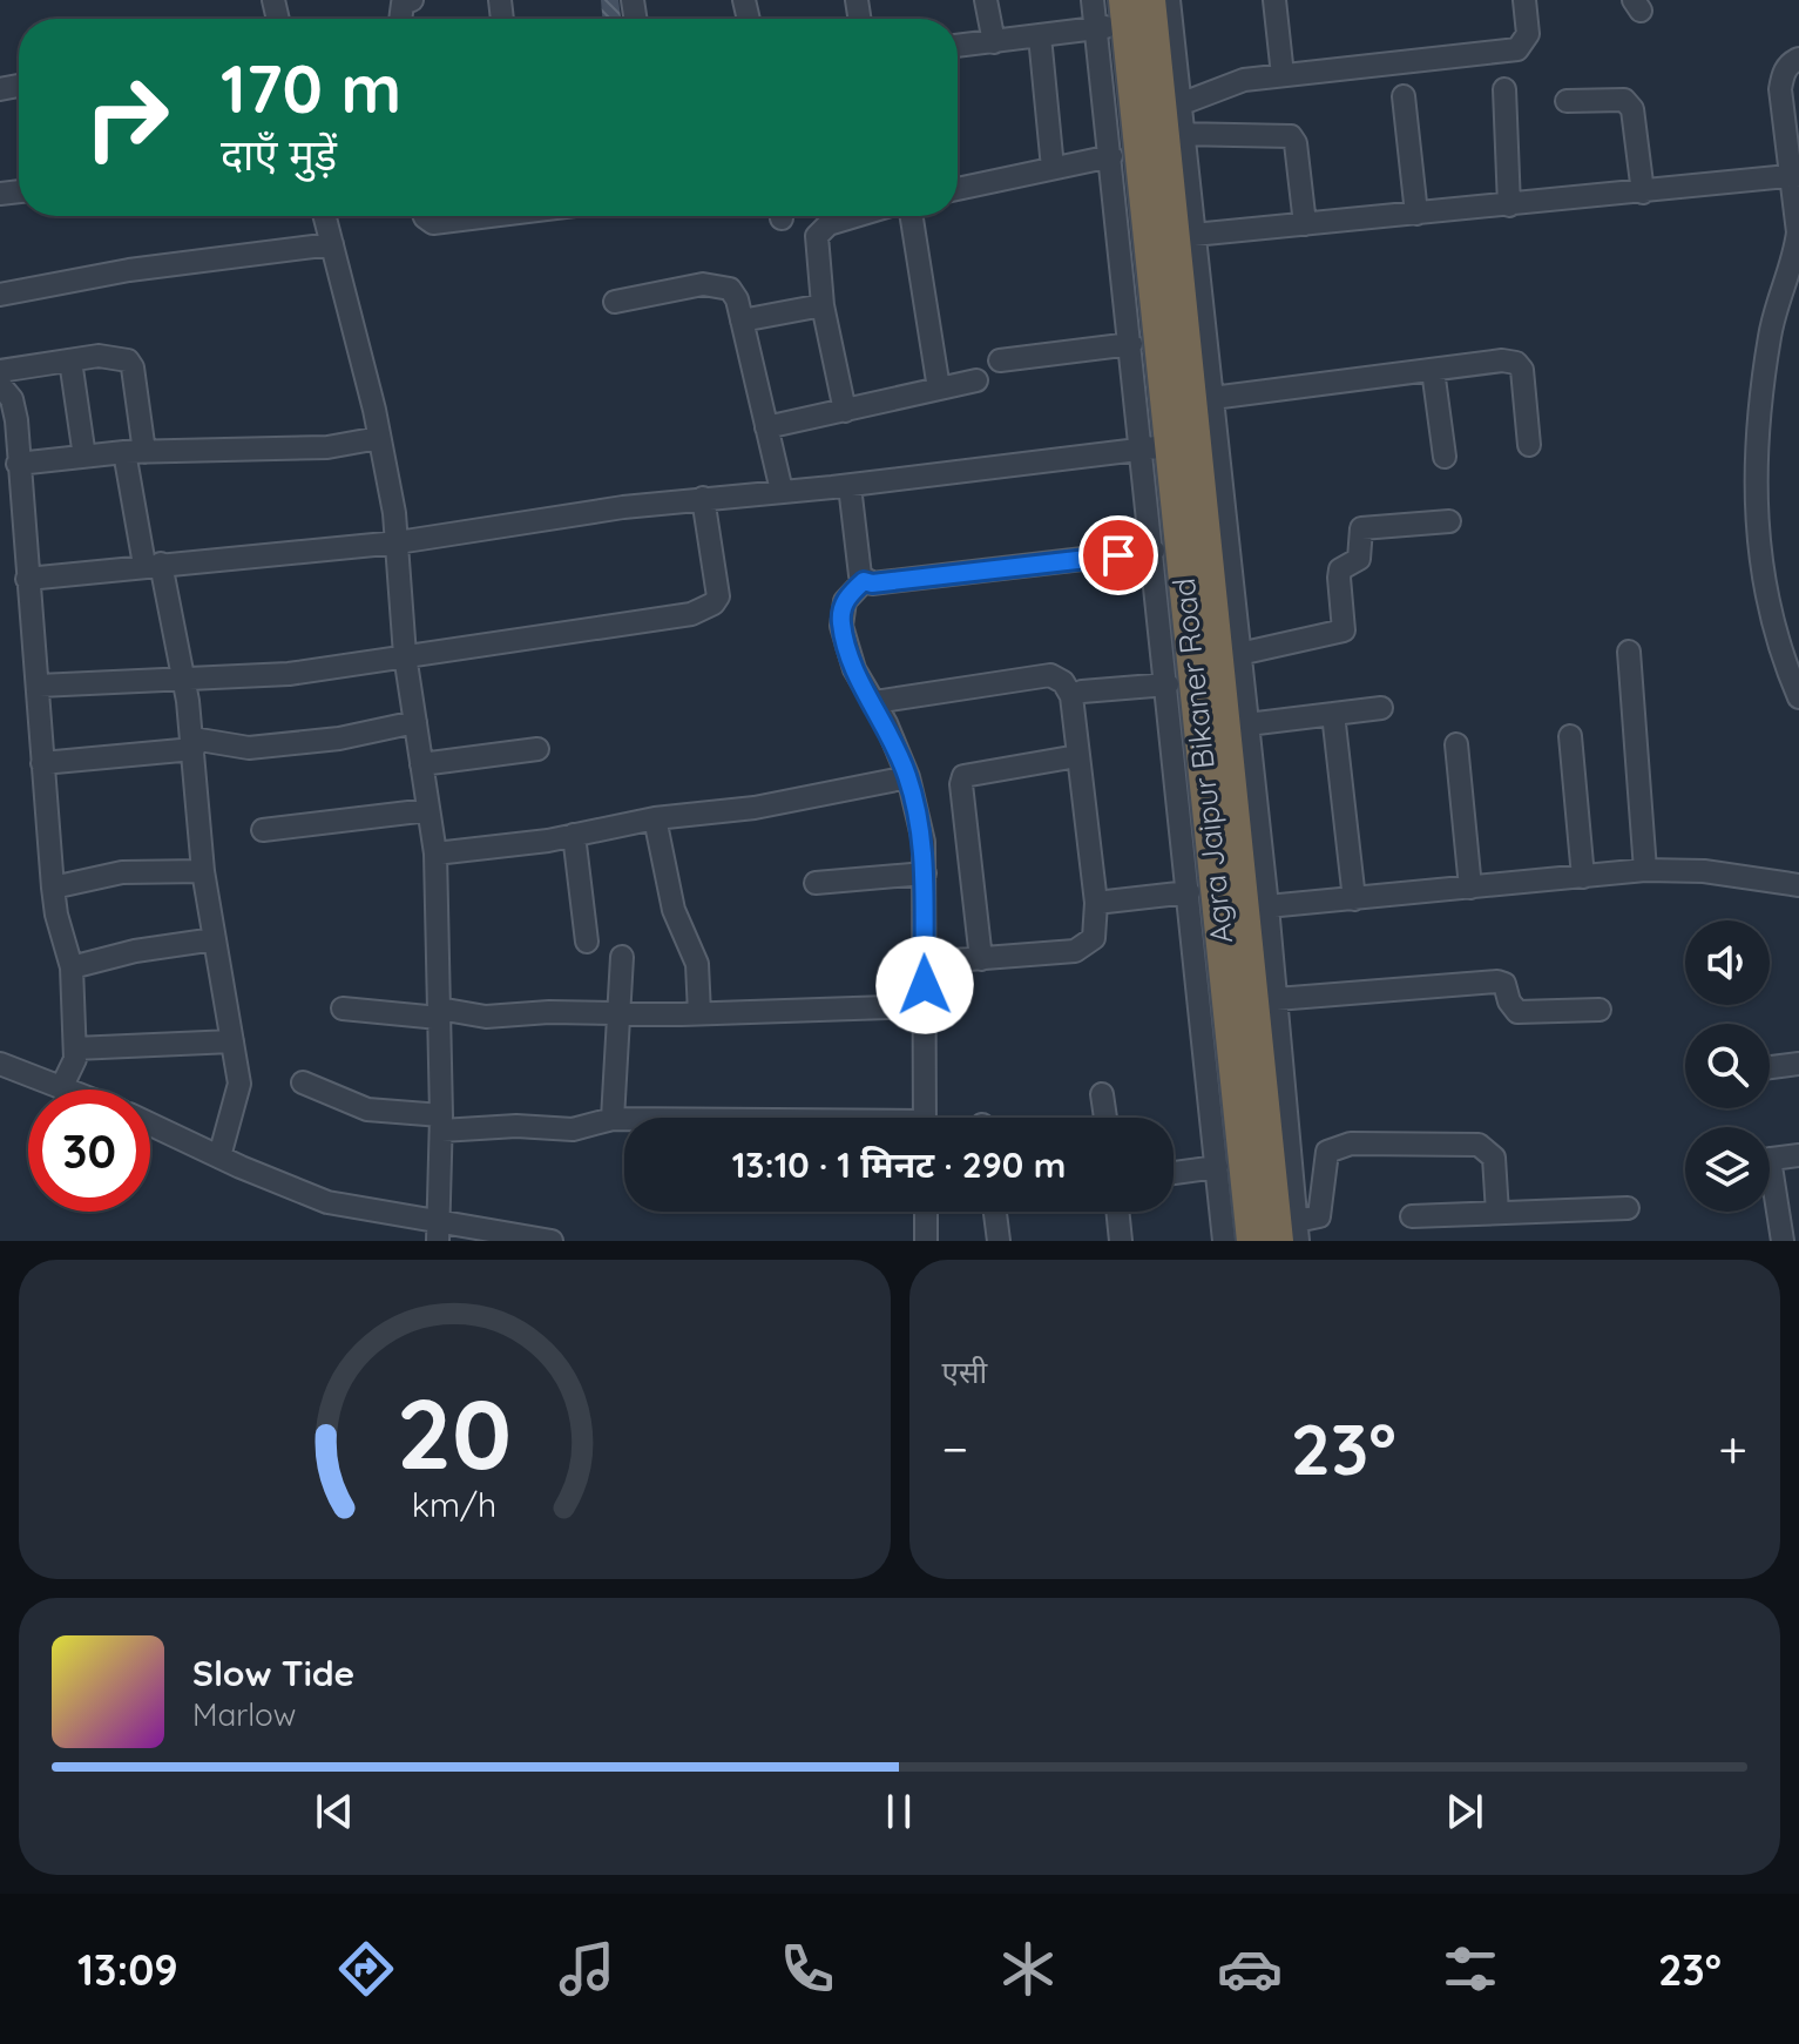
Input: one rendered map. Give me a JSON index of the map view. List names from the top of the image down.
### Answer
{
  "streets": {
    "highway": ["Agra Jaipur Bikaner Road"]
  },
  "page": {
    "turn": ["170 m", "दाएँ मुड़ें"],
    "limit": "30",
    "trip": "13:10 · 1 मिनट · 290 m",
    "tile": "एसी",
    "heat": ["−", "23°", "+"],
    "song": ["Slow Tide", "Marlow"],
    "tabs": ["13:09", "23°"],
    "gauge": ["20", "km/h"]
  }
}
